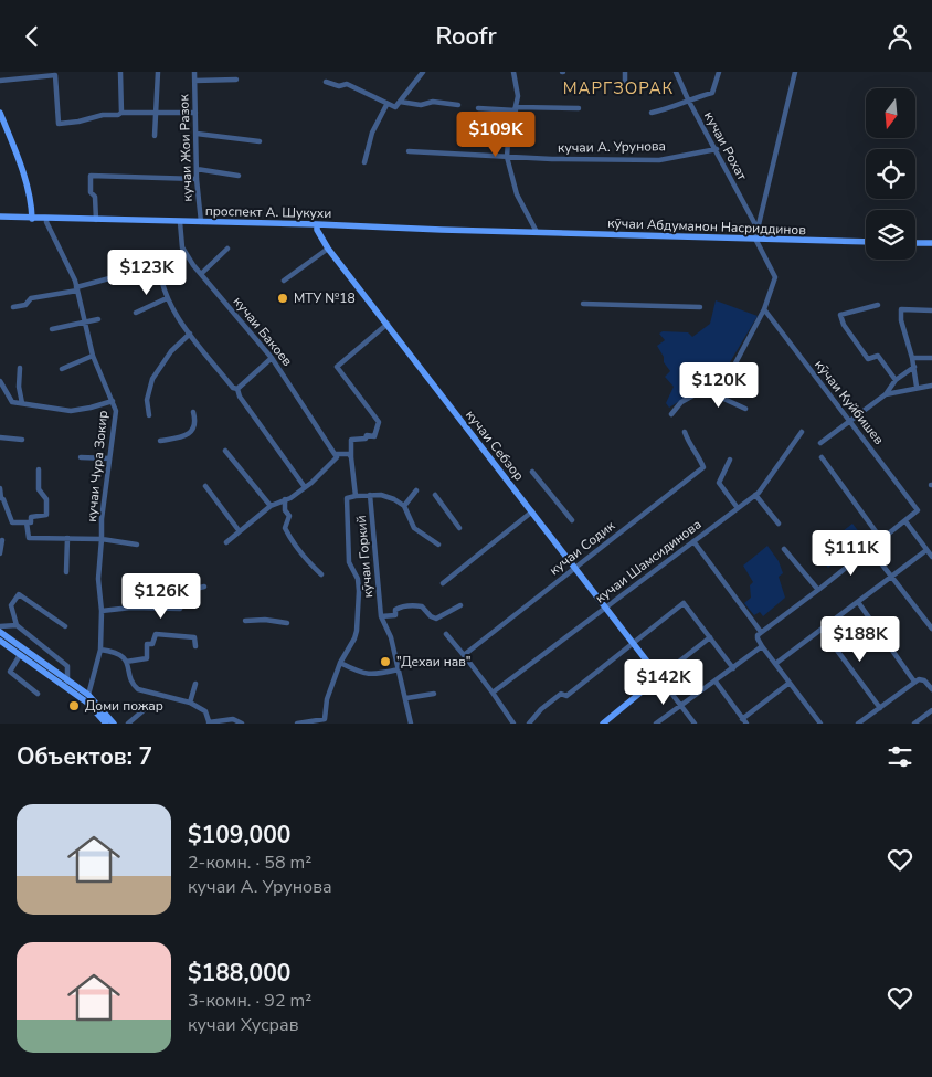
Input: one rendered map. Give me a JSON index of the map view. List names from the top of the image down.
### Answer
{
  "streets": {
    "main road": ["проспект А. Шукухи", "кӯчаи Абдуманон Насриддинов", "кучаи Себзор"],
    "street": [
      "кучаи Рохат",
      "кучаи А. Урунова",
      "кучаи Жои Разок",
      "кучаи Бакоев",
      "кӯчаи Куйбишев",
      "кучаи Чура Зокир",
      "кучаи Содик",
      "кӯчаи Горкий",
      "кучаи Шамсидинова"
    ]
  },
  "crossings": [
    ["кучаи Рохат", "кучаи А. Урунова"],
    ["кучаи Жои Разок", "проспект А. Шукухи"],
    ["проспект А. Шукухи", "кӯчаи Абдуманон Насриддинов"],
    ["проспект А. Шукухи", "кучаи Бакоев"],
    ["проспект А. Шукухи", "кучаи Себзор"],
    ["проспект А. Шукухи", "кучаи Чура Зокир"],
    ["кучаи Себзор", "кучаи Содик"],
    ["кучаи Себзор", "кучаи Шамсидинова"]
  ],
  "districts": ["МАРГЗОРАК"],
  "places": ["МТУ №18", "\"Дехаи нав\"", "Доми пожар"],
  "north": "bottom",
  "page": {
    "header": "Roofr",
    "price": [
      "$109K",
      "$123K",
      "$120K",
      "$111K",
      "$126K",
      "$188K",
      "$142K"
    ],
    "heading": "Объектов: 7",
    "list": [
      {
        "name": "$109,000",
        "note": "2-комн. · 58 m² · кучаи А. Урунова"
      },
      {
        "name": "$188,000",
        "note": "3-комн. · 92 m² · кучаи Хусрав"
      }
    ]
  }
}
